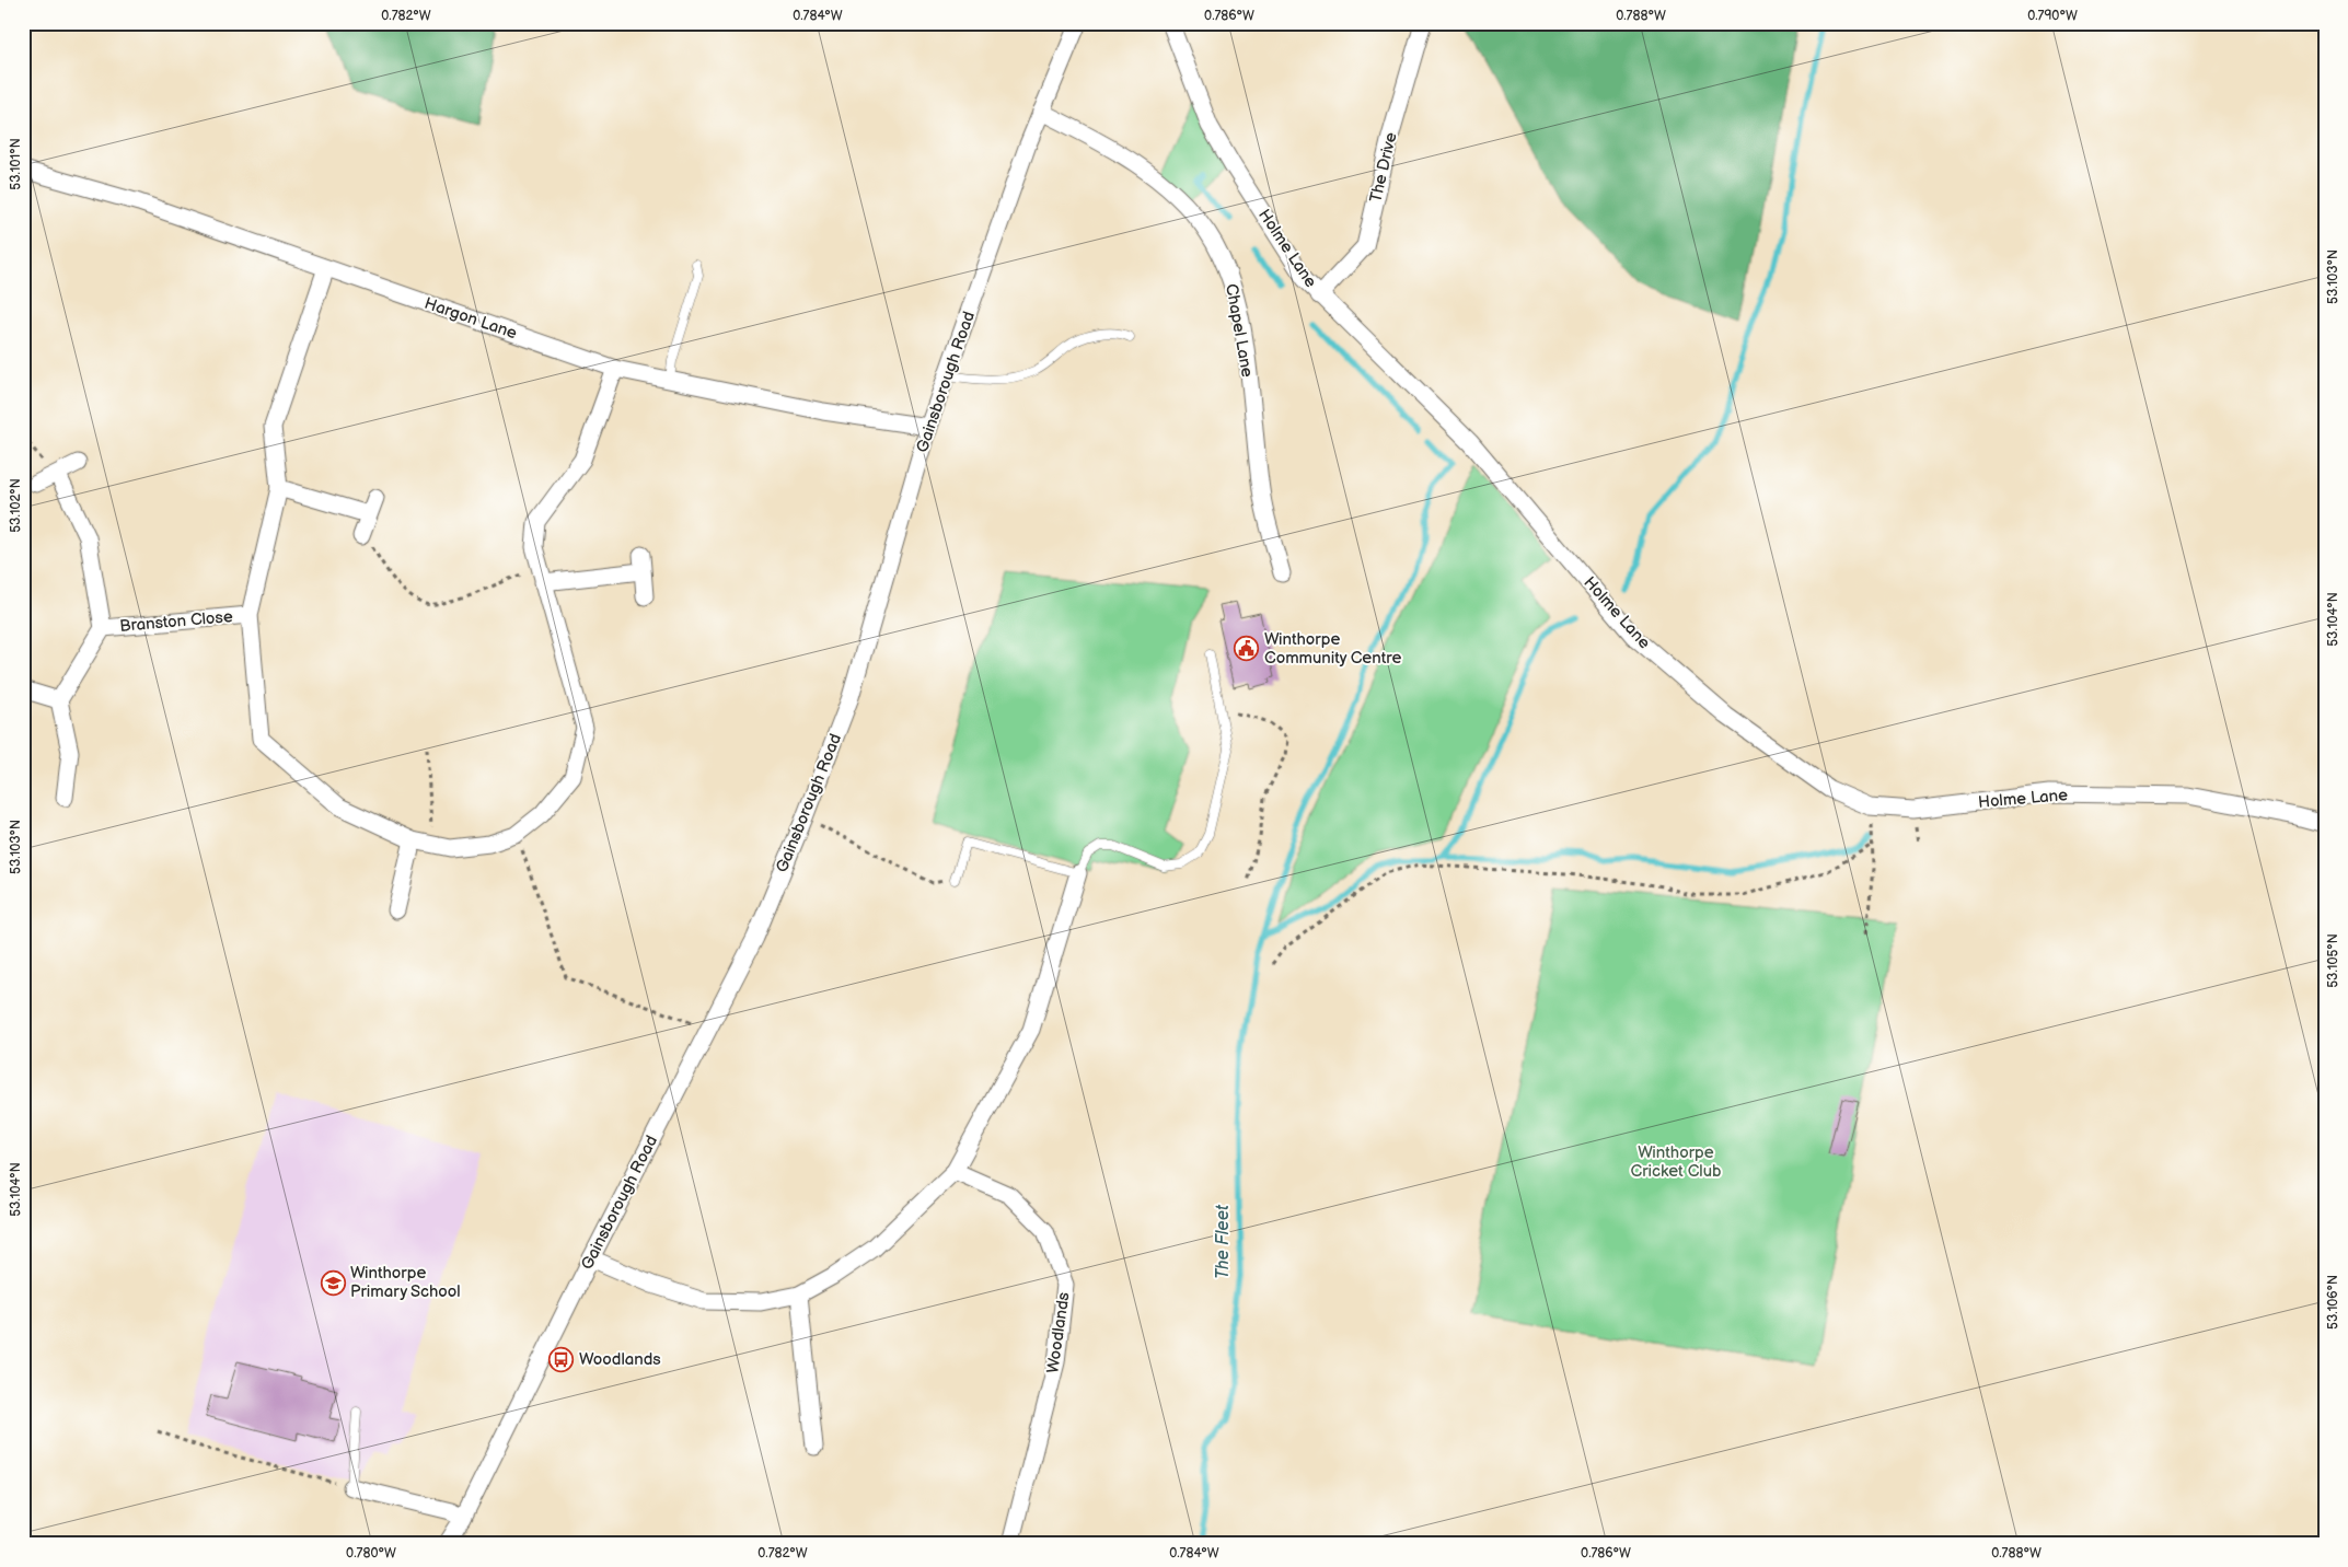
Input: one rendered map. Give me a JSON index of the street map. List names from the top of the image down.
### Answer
{
  "streets": {
    "street": [
      "The Drive",
      "Holme Lane",
      "Hargon Lane",
      "Chapel Lane",
      "Gainsborough Road",
      "Branston Close",
      "Woodlands"
    ]
  },
  "crossings": [
    ["The Drive", "Holme Lane"],
    ["Hargon Lane", "Gainsborough Road"],
    ["Chapel Lane", "Gainsborough Road"]
  ],
  "water": ["The Fleet"],
  "parks": ["Winthorpe Cricket Club"],
  "places": {
    "public building": ["Winthorpe Community Centre"],
    "school or university": ["Winthorpe Primary School"],
    "bus stop": ["Woodlands"]
  },
  "coordinates": [
    "0.782°W",
    "0.784°W",
    "0.786°W",
    "0.788°W",
    "0.790°W",
    "53.101°N",
    "53.103°N",
    "53.102°N",
    "53.104°N",
    "53.105°N",
    "53.106°N",
    "0.780°W"
  ]
}
